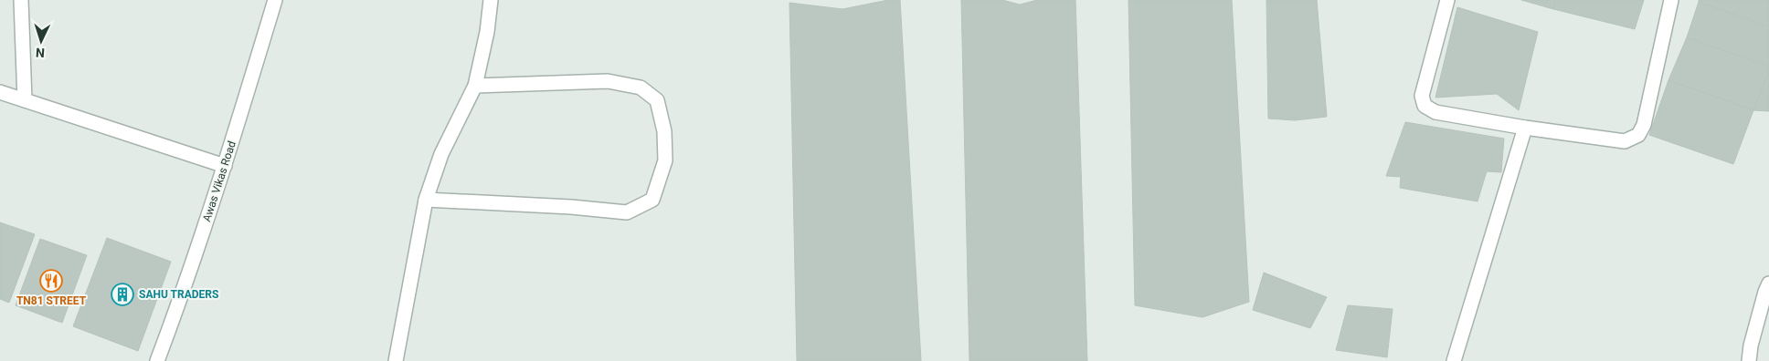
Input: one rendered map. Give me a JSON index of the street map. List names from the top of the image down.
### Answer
{
  "streets": {
    "street": ["Awas Vikas Road"]
  },
  "places": {
    "restaurant": ["TN81 STREET"],
    "building": ["SAHU TRADERS"]
  },
  "north": "bottom"
}
